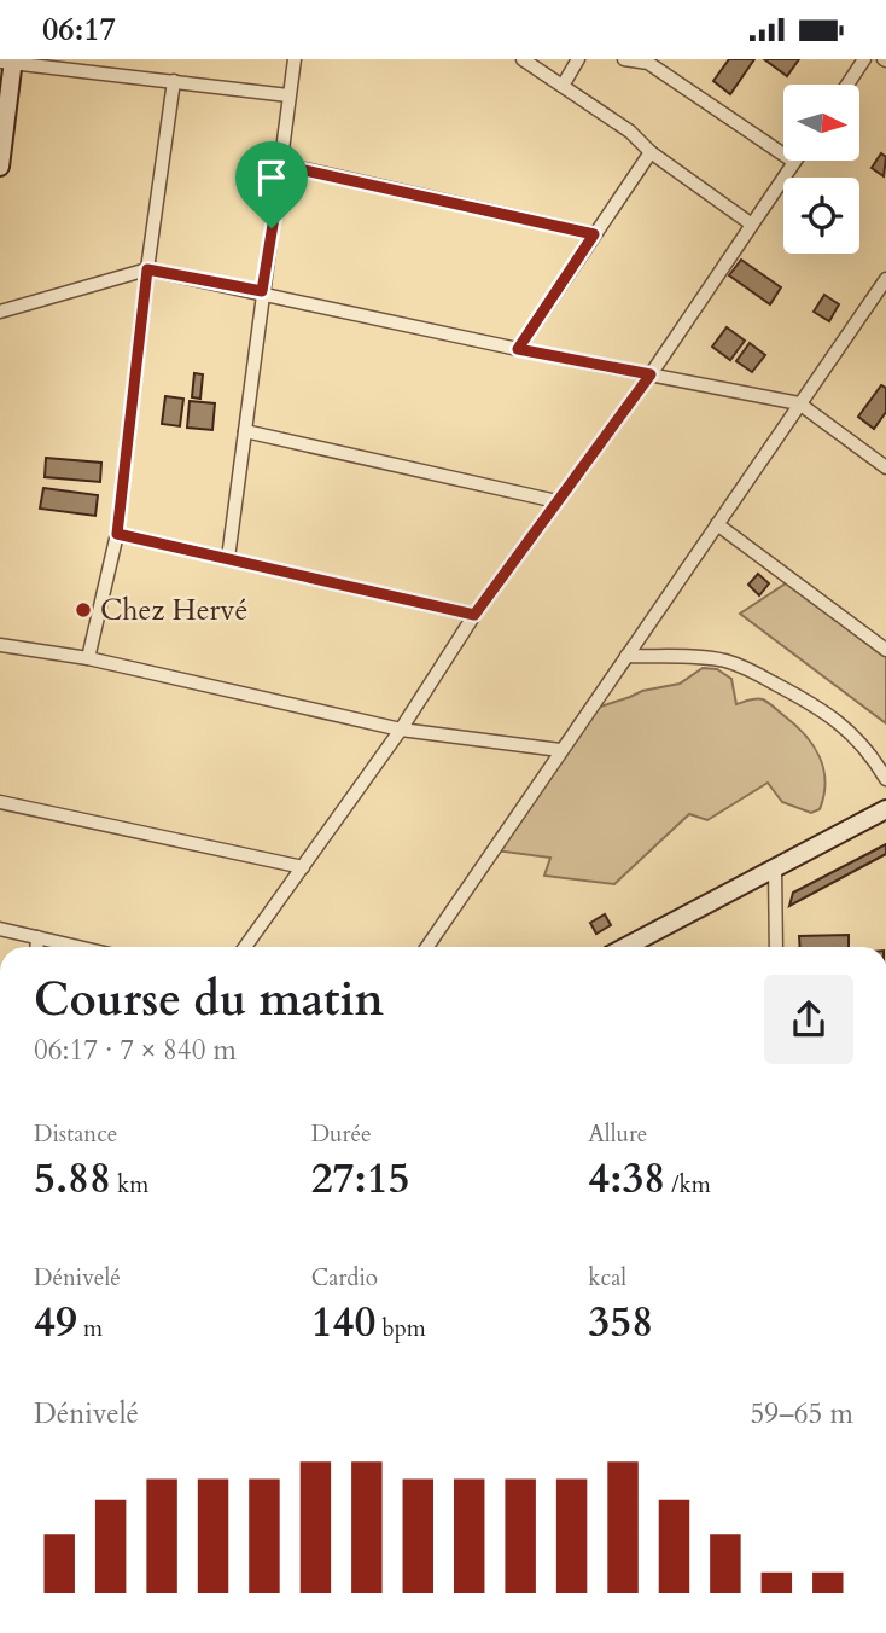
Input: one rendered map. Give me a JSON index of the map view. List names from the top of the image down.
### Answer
{
  "places": ["Chez Hervé"],
  "north": "right",
  "page": {
    "status": "06:17",
    "heading": ["Course du matin", "06:17 · 7 × 840 m"],
    "stats": [
      ["Distance", "5.88 km"],
      ["Durée", "27:15"],
      ["Allure", "4:38 /km"],
      ["Dénivelé", "49 m"],
      ["Cardio", "140 bpm"],
      ["kcal", "358"]
    ],
    "chart": ["Dénivelé", "59–65 m"]
  }
}
